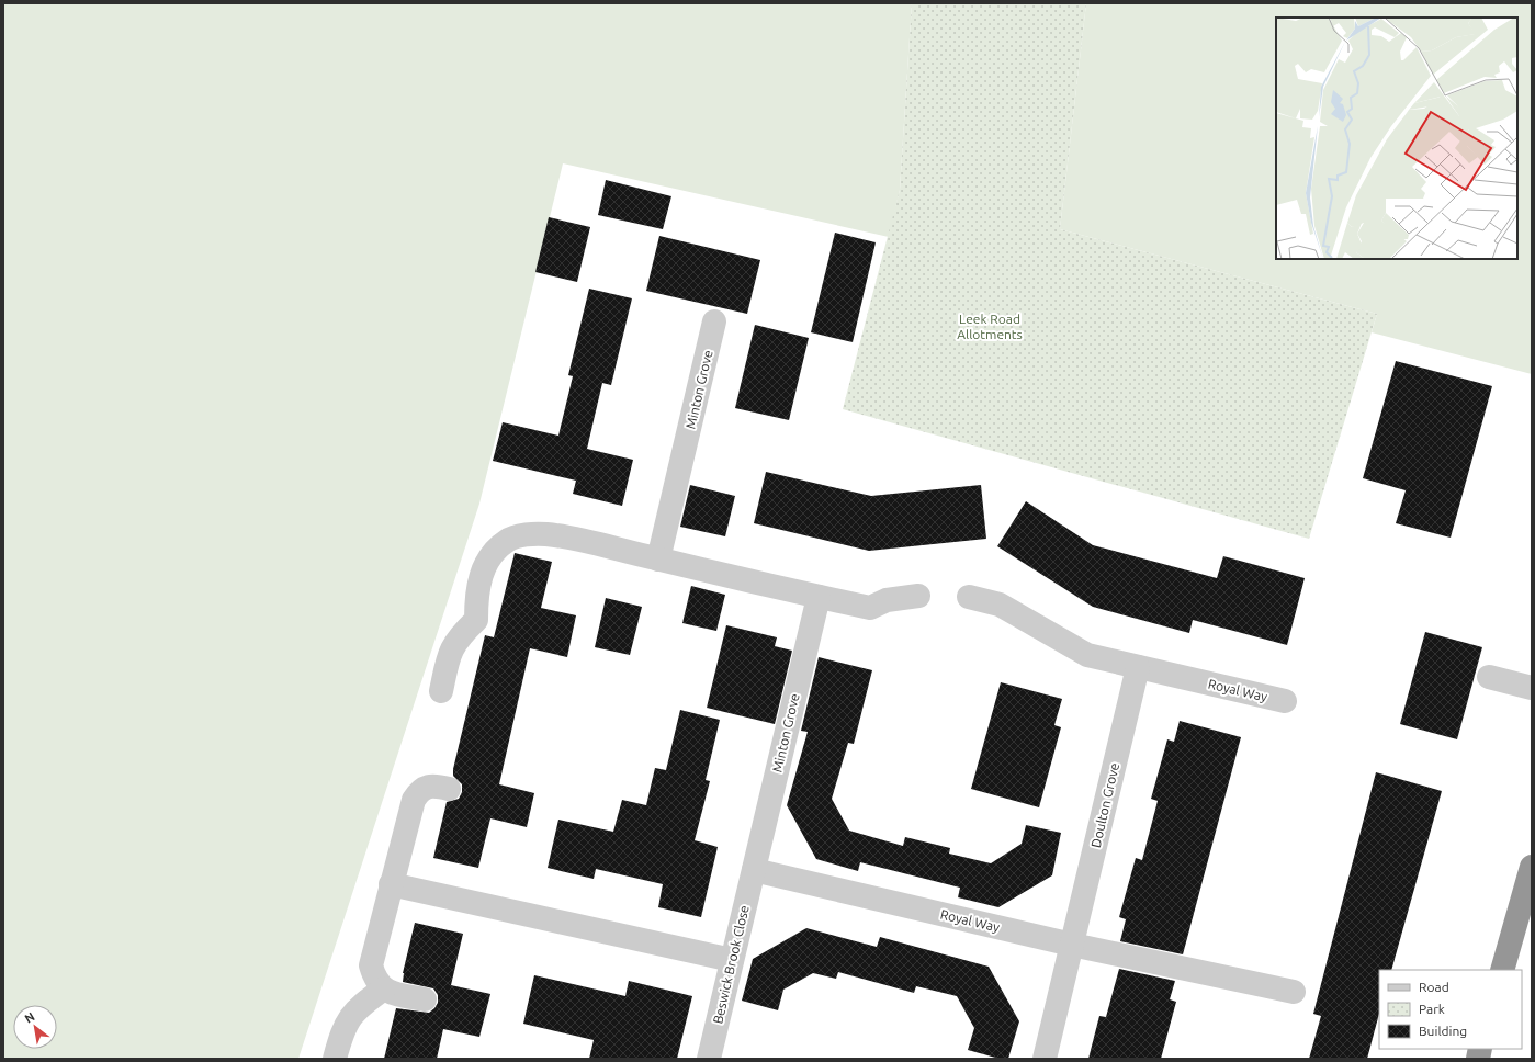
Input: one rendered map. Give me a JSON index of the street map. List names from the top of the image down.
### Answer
{
  "streets": {
    "street": [
      "Minton Grove",
      "Royal Way",
      "Doulton Grove",
      "Beswick Brook Close"
    ]
  },
  "crossings": [
    ["Minton Grove", "Royal Way"],
    ["Minton Grove", "Beswick Brook Close"],
    ["Royal Way", "Doulton Grove"],
    ["Royal Way", "Beswick Brook Close"]
  ],
  "parks": ["Leek Road Allotments"],
  "legend": ["Road", "Park", "Building"],
  "north": "top left"
}
